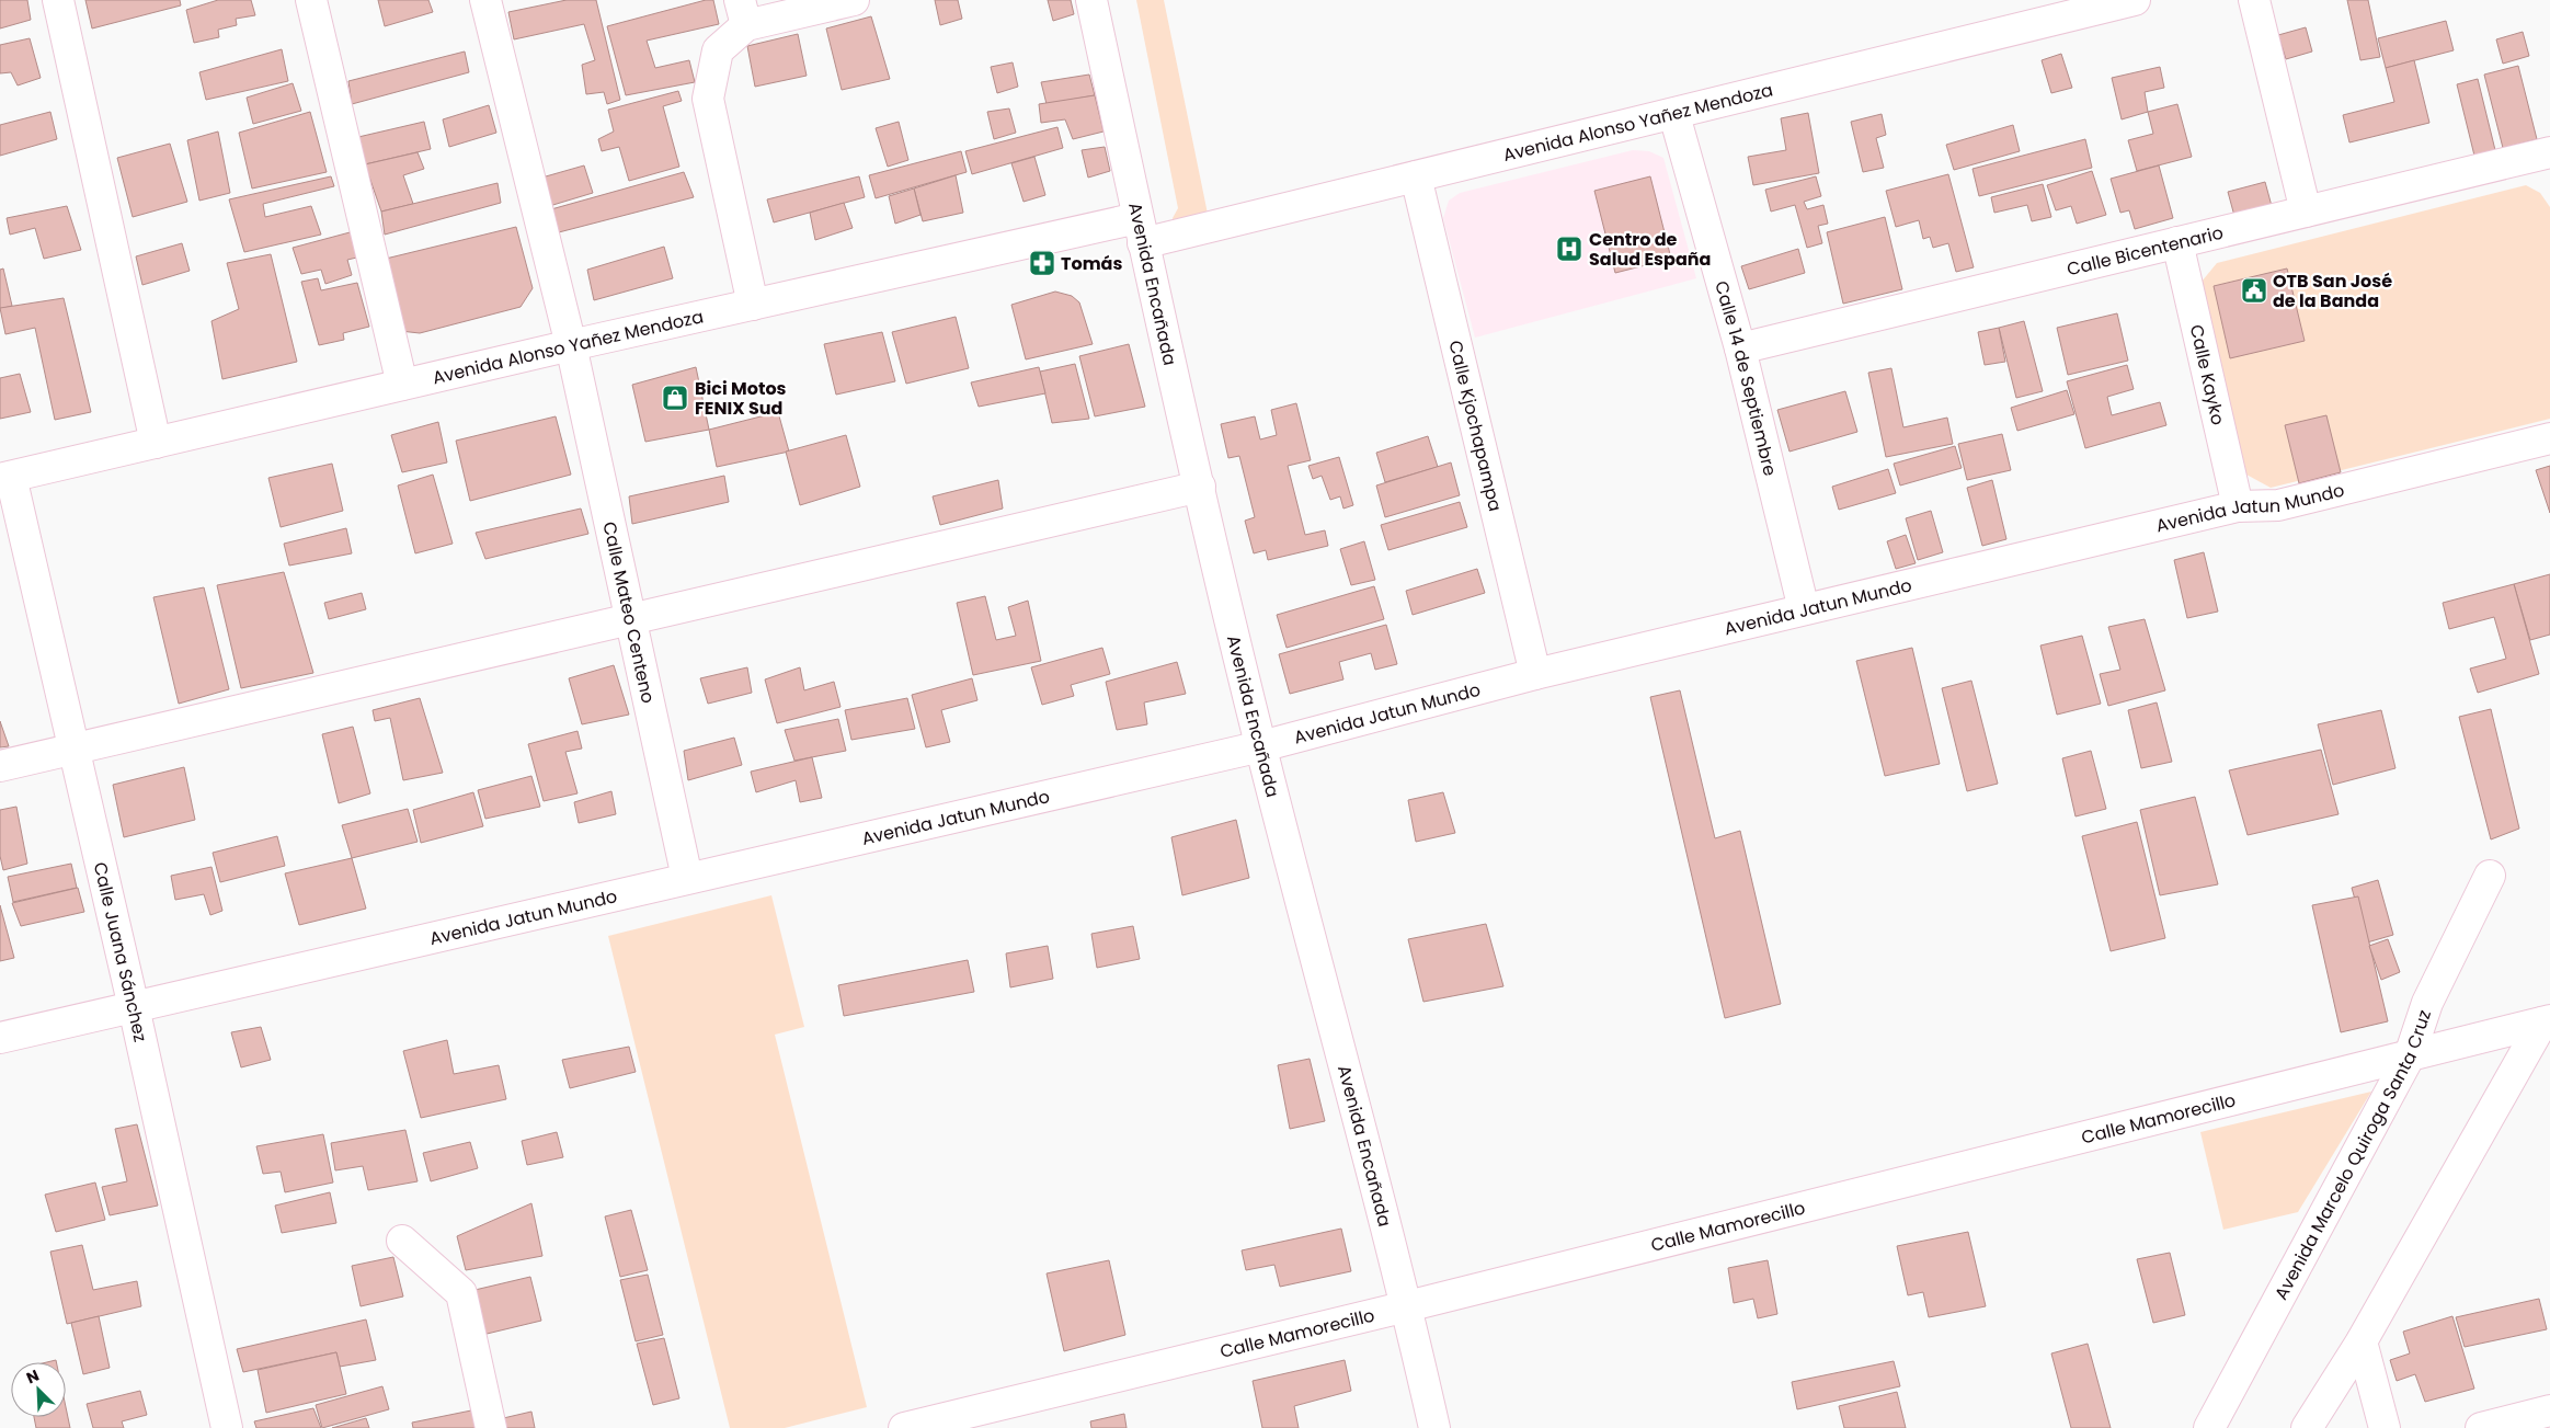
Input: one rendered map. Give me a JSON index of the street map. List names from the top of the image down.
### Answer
{
  "streets": {
    "street": [
      "Avenida Alonso Yañez Mendoza",
      "Calle Bicentenario",
      "Avenida Encañada",
      "Calle Kayko",
      "Calle 14 de Septiembre",
      "Calle Kjochapampa",
      "Avenida Jatun Mundo",
      "Calle Mateo Centeno",
      "Calle Juana Sánchez",
      "Calle Mamorecillo",
      "Avenida Marcelo Quiroga Santa Cruz"
    ]
  },
  "crossings": [
    ["Avenida Alonso Yañez Mendoza", "Avenida Encañada"],
    ["Avenida Alonso Yañez Mendoza", "Calle 14 de Septiembre"],
    ["Avenida Alonso Yañez Mendoza", "Calle Kjochapampa"],
    ["Avenida Alonso Yañez Mendoza", "Calle Mateo Centeno"],
    ["Avenida Alonso Yañez Mendoza", "Calle Juana Sánchez"],
    ["Calle Bicentenario", "Calle Kayko"],
    ["Calle Bicentenario", "Calle 14 de Septiembre"],
    ["Avenida Encañada", "Avenida Jatun Mundo"],
    ["Avenida Encañada", "Calle Mamorecillo"],
    ["Calle Kayko", "Avenida Jatun Mundo"],
    ["Calle 14 de Septiembre", "Avenida Jatun Mundo"],
    ["Calle Kjochapampa", "Avenida Jatun Mundo"],
    ["Avenida Jatun Mundo", "Calle Mateo Centeno"],
    ["Avenida Jatun Mundo", "Calle Juana Sánchez"],
    ["Calle Mamorecillo", "Avenida Marcelo Quiroga Santa Cruz"]
  ],
  "places": {
    "hospital": ["Centro de Salud España"],
    "pharmacy": ["Tomás"],
    "public building": ["OTB San José de la Banda"],
    "shop": ["Bici Motos FENIX Sud"]
  },
  "north": "top left"
}
